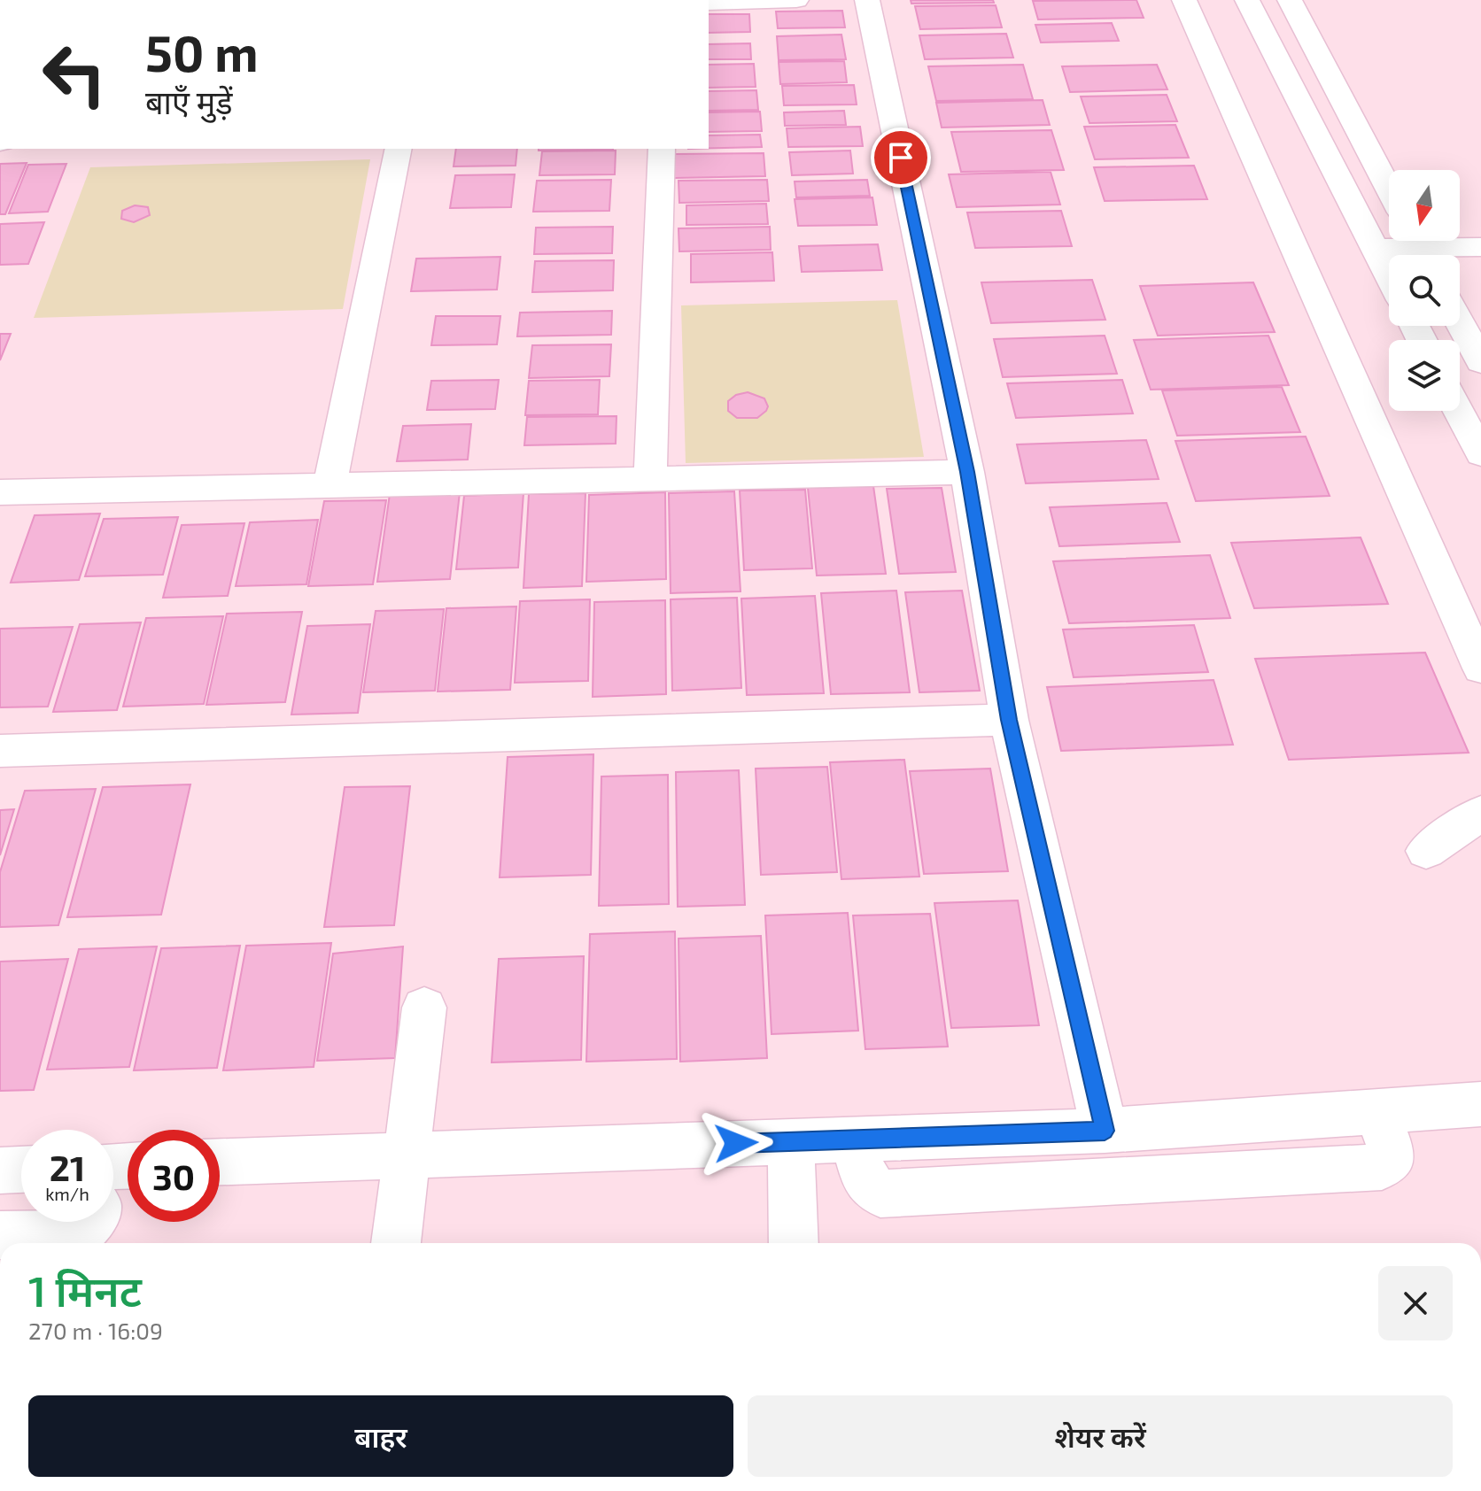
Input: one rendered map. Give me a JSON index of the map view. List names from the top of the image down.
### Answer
{
  "north": "bottom",
  "page": {
    "turn": ["50 m", "बाएँ मुड़ें"],
    "speed": "21 km/h",
    "limit": "30",
    "heading": ["1 मिनट", "270 m · 16:09"],
    "buttons": ["बाहर", "शेयर करें"]
  }
}
